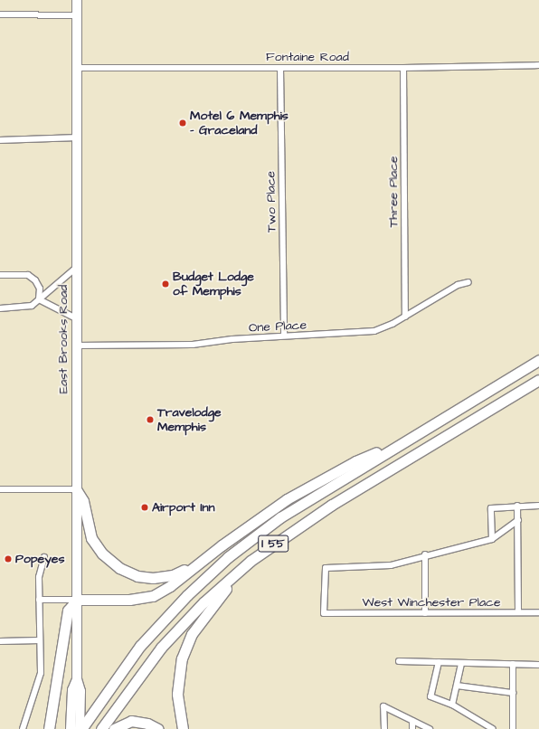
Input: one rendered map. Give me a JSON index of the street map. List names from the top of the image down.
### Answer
{
  "streets": {
    "highway": ["I 55"],
    "main road": ["East Brooks Road"],
    "street": [
      "Fontaine Road",
      "Three Place",
      "Two Place",
      "One Place",
      "West Winchester Place"
    ]
  },
  "crossings": [
    ["Fontaine Road", "Three Place"],
    ["Fontaine Road", "Two Place"],
    ["Fontaine Road", "East Brooks Road"],
    ["Three Place", "One Place"],
    ["Two Place", "One Place"],
    ["One Place", "East Brooks Road"],
    ["East Brooks Road", "I 55"]
  ],
  "places": [
    "Motel 6 Memphis - Graceland",
    "Budget Lodge of Memphis",
    "Travelodge Memphis",
    "Airport Inn",
    "Popeyes"
  ]
}
